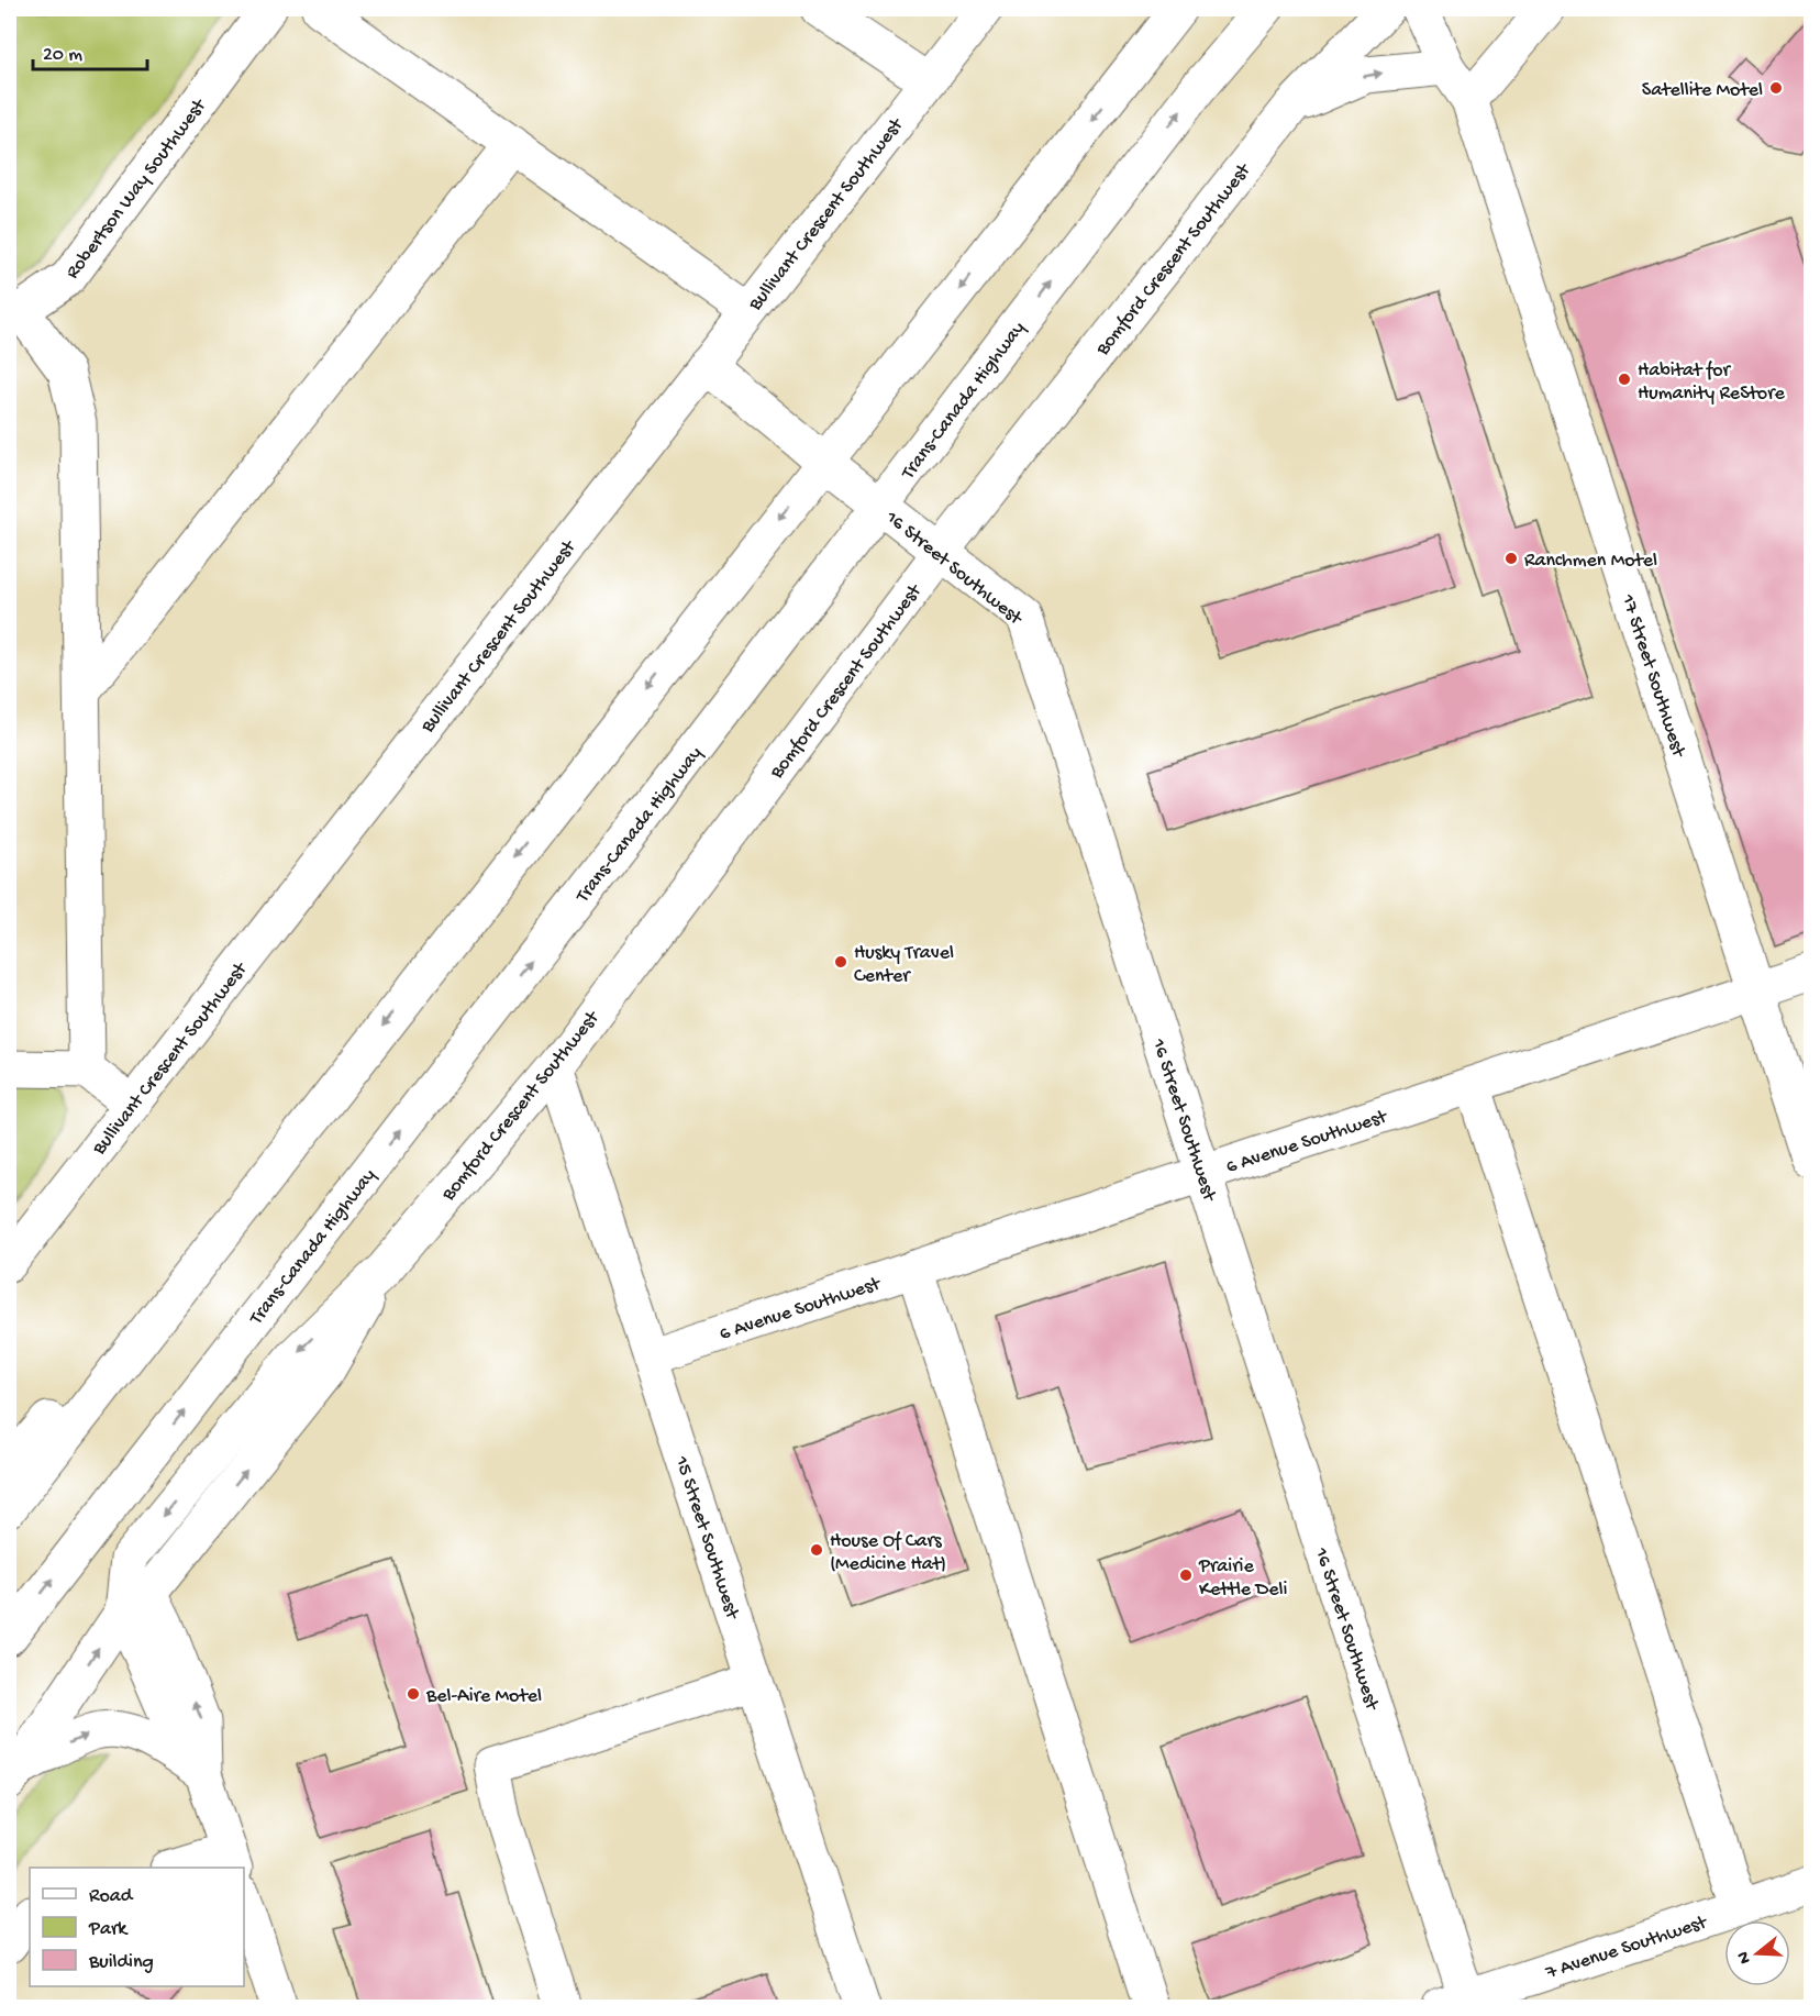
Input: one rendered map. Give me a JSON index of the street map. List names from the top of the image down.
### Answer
{
  "streets": {
    "main road": [
      "Robertson Way Southwest",
      "Bullivant Crescent Southwest",
      "Bomford Crescent Southwest",
      "Trans-Canada Highway",
      "16 Street Southwest",
      "17 Street Southwest",
      "6 Avenue Southwest",
      "15 Street Southwest",
      "7 Avenue Southwest"
    ]
  },
  "crossings": [
    ["Bullivant Crescent Southwest", "16 Street Southwest"],
    ["Bomford Crescent Southwest", "16 Street Southwest"],
    ["Bomford Crescent Southwest", "15 Street Southwest"],
    ["Trans-Canada Highway", "16 Street Southwest"],
    ["16 Street Southwest", "6 Avenue Southwest"],
    ["16 Street Southwest", "7 Avenue Southwest"],
    ["17 Street Southwest", "6 Avenue Southwest"],
    ["6 Avenue Southwest", "15 Street Southwest"]
  ],
  "places": [
    "Satellite Motel",
    "Habitat for Humanity ReStore",
    "Ranchmen Motel",
    "Husky Travel Center",
    "House Of Cars (Medicine Hat)",
    "Prairie Kettle Deli",
    "Bel-Aire Motel"
  ],
  "legend": ["Road", "Park", "Building"],
  "scale_bar": "20 m",
  "north": "left"
}
